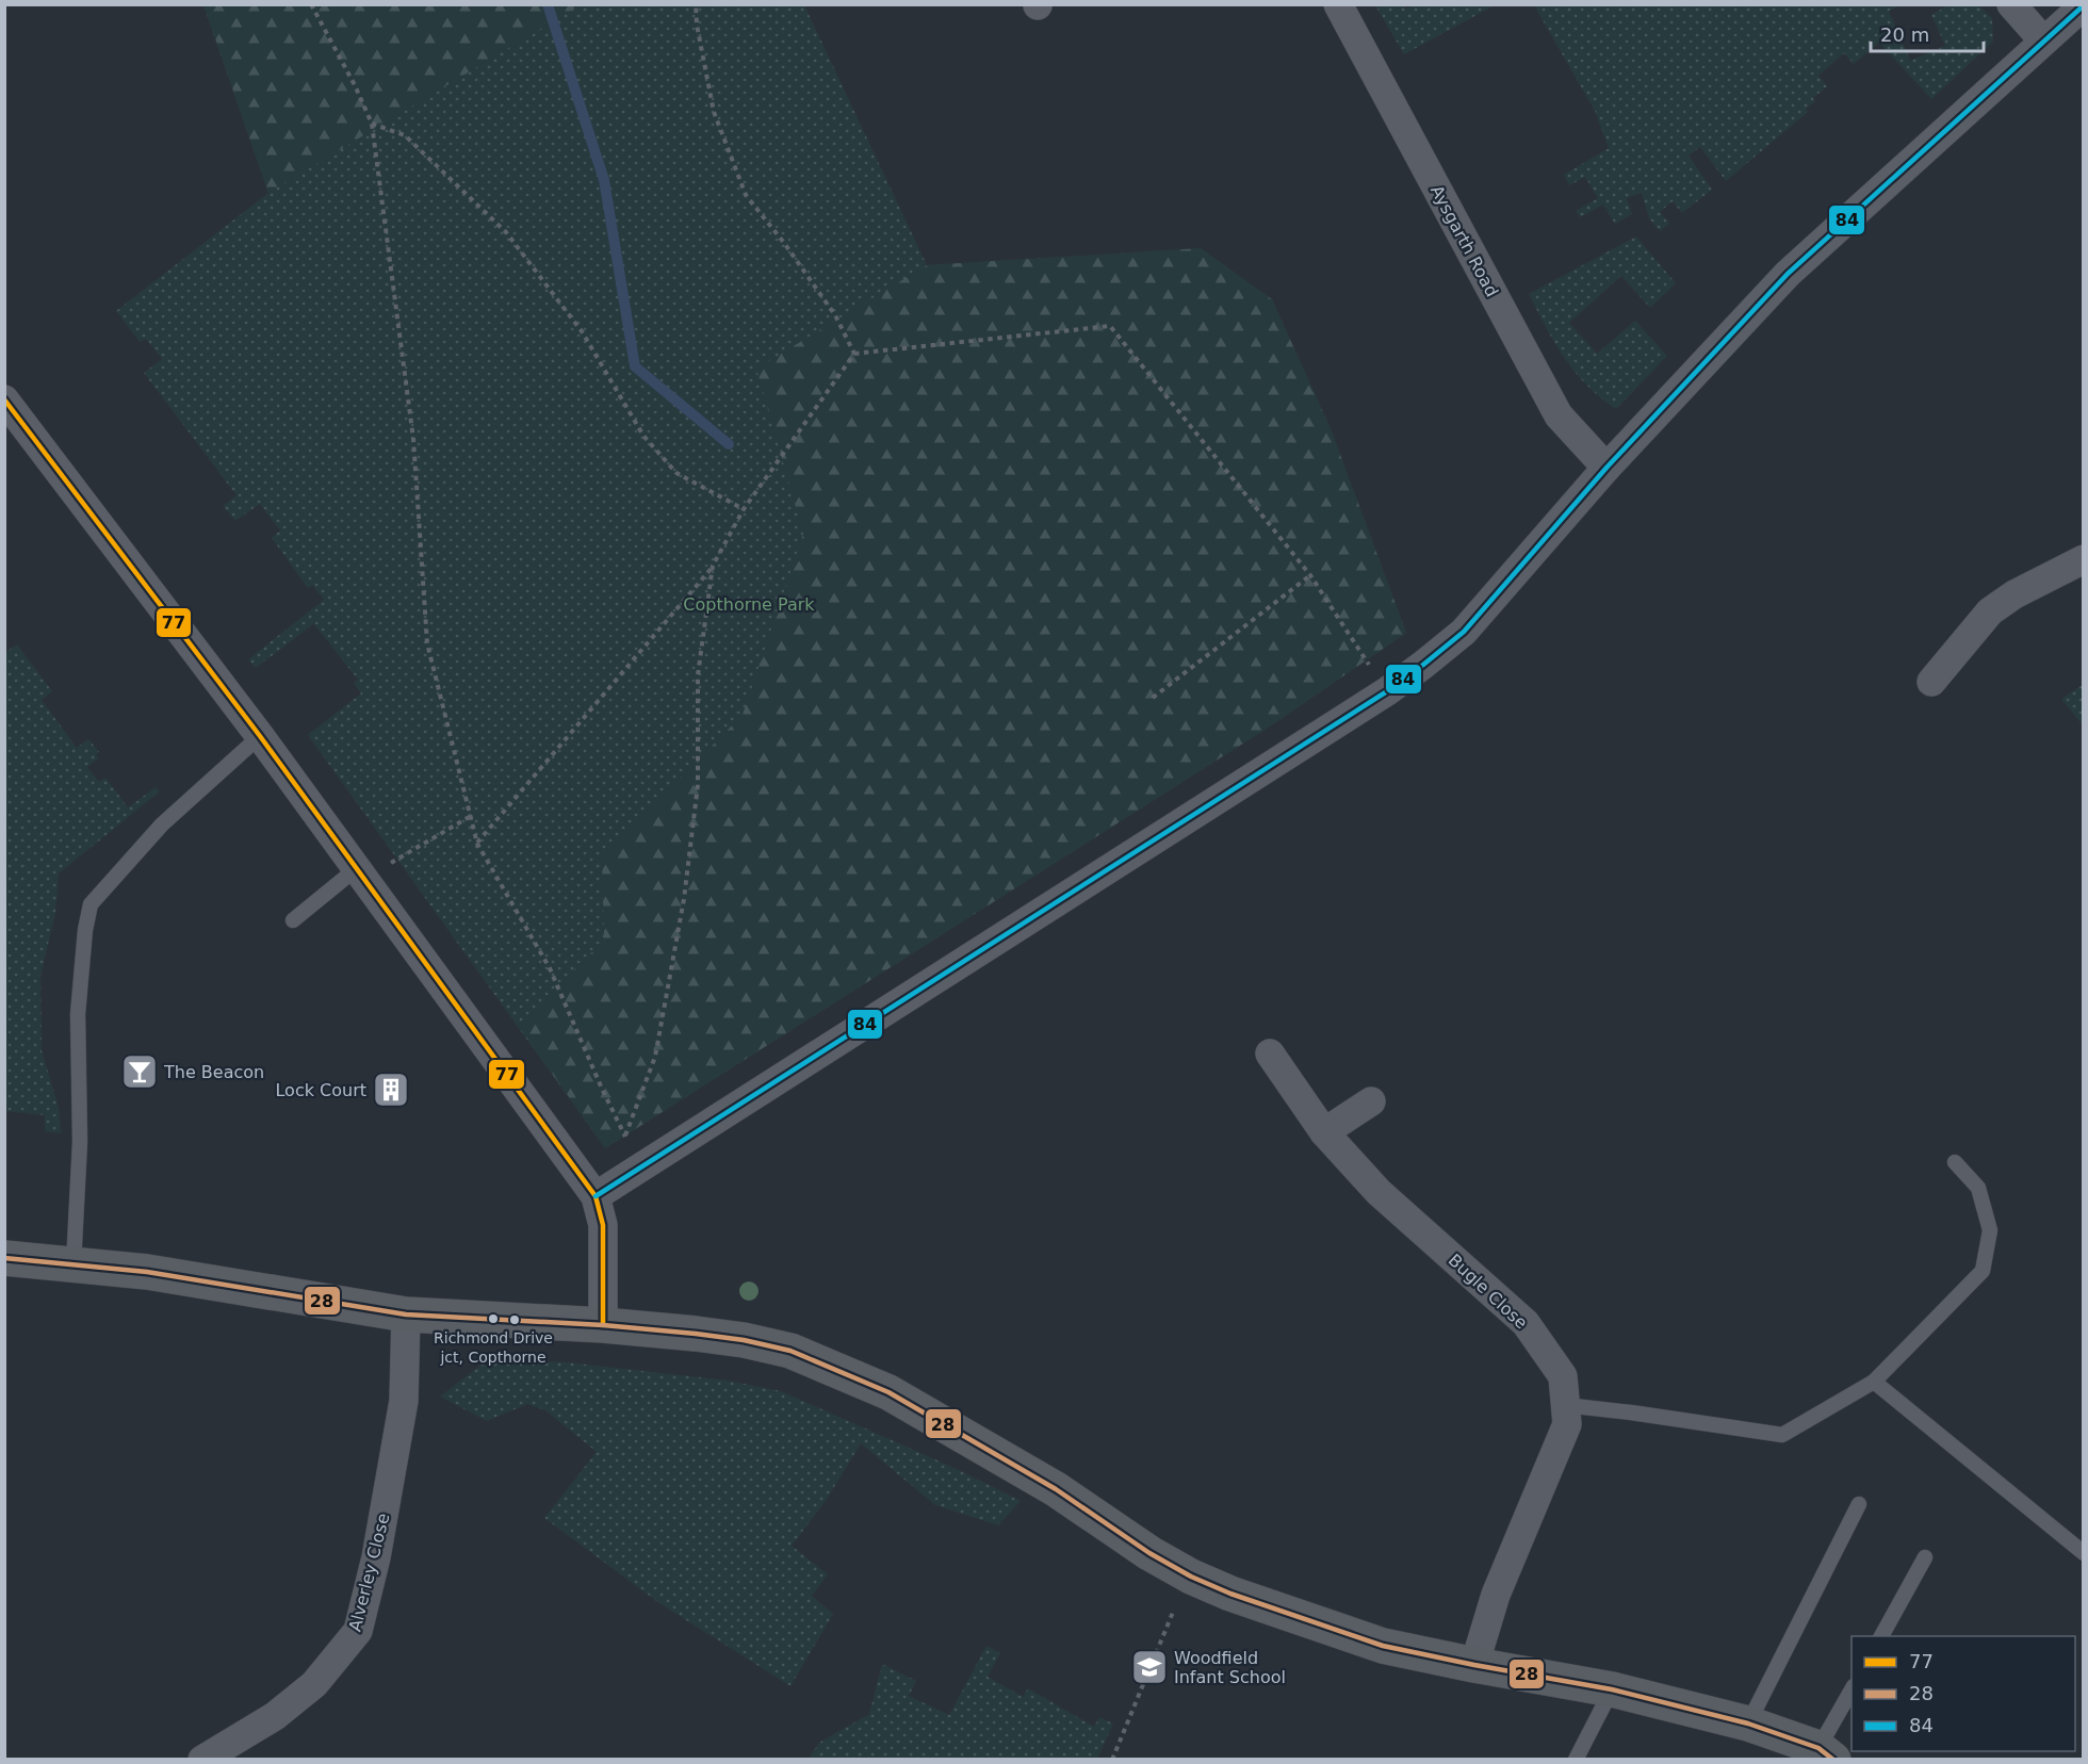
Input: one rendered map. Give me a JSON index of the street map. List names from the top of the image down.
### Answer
{
  "streets": {
    "street": ["Aysgarth Road", "Bugle Close", "Alverley Close"]
  },
  "parks": ["Copthorne Park"],
  "places": {
    "bar": ["The Beacon"],
    "building": ["Lock Court"],
    "other": ["Richmond Drive jct, Copthorne"],
    "school or university": ["Woodfield Infant School"]
  },
  "lines": ["transit line 84", "transit line 77", "transit line 28"],
  "legend": ["77", "28", "84"],
  "scale_bar": "20 m"
}
